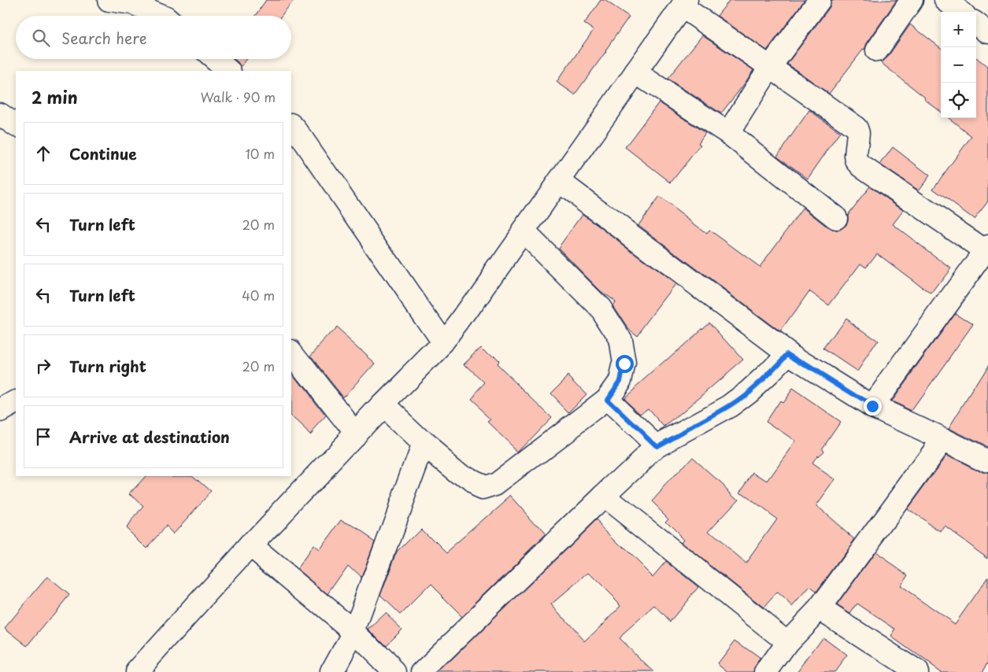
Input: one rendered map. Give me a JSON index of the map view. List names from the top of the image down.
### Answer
{
  "page": {
    "map_buttons": ["+", "−"],
    "search": "Search here",
    "heading": ["2 min", "Walk · 90 m"],
    "list": [
      ["Continue", "10 m"],
      ["Turn left", "20 m"],
      ["Turn left", "40 m"],
      ["Turn right", "20 m"],
      "Arrive at destination"
    ]
  }
}
